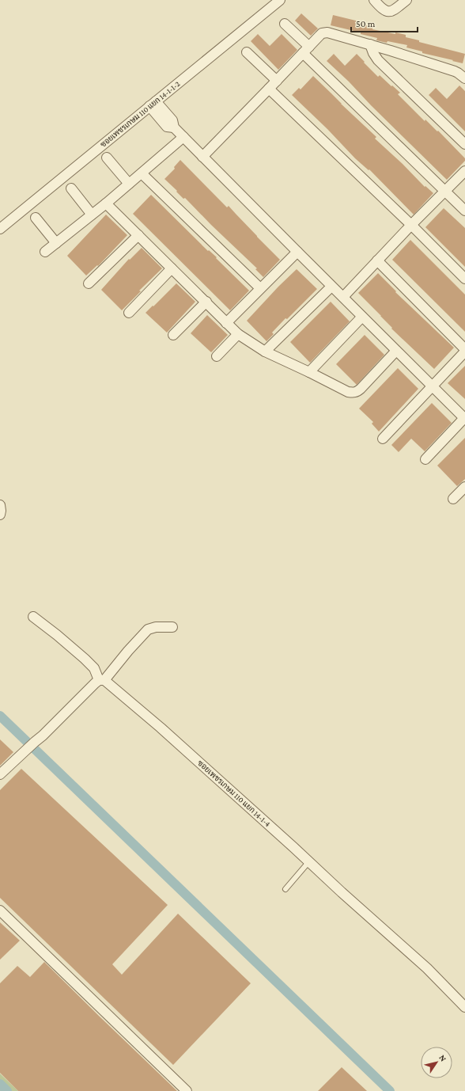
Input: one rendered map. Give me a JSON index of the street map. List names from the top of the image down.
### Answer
{
  "streets": {
    "street": ["ซอยเพชรเกษม 110 แยก 14-1-1-2", "ซอยเพชรเกษม 110 แยก 14-1-4"]
  },
  "scale_bar": "50 m",
  "north": "top right"
}
